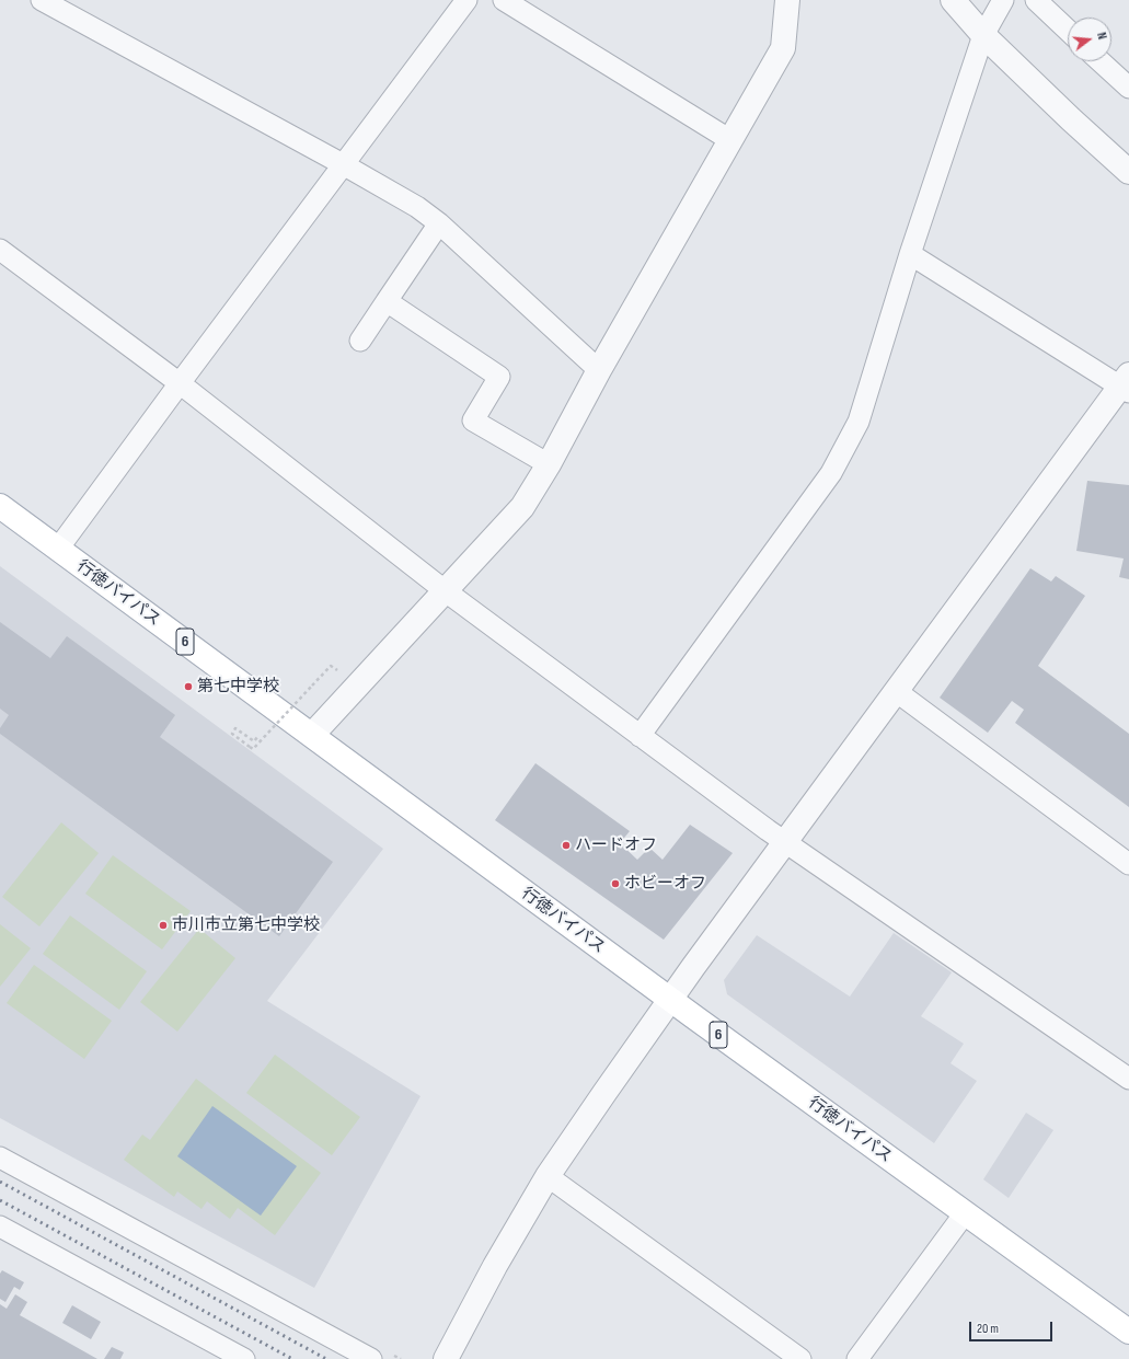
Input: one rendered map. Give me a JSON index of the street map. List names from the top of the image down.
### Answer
{
  "streets": {
    "main road": ["行徳バイパス", "6"]
  },
  "places": [
    "第七中学校",
    "ハードオフ",
    "ホビーオフ",
    "市川市立第七中学校"
  ],
  "scale_bar": "20 m",
  "north": "right"
}
